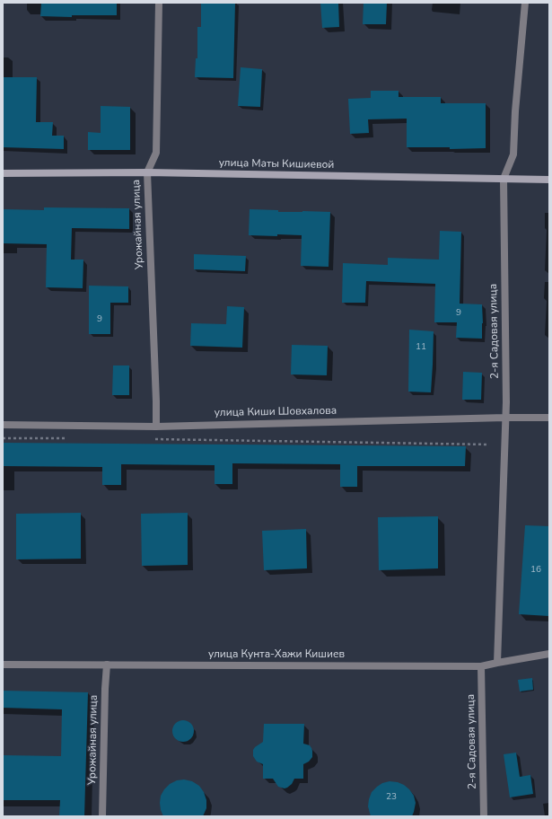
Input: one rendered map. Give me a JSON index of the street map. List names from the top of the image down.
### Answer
{
  "streets": {
    "main road": ["улица Маты Кишиевой"],
    "street": [
      "Урожайная улица",
      "2-я Садовая улица",
      "улица Киши Шовхалова",
      "улица Кунта-Хажи Кишиев"
    ]
  },
  "crossings": [
    ["улица Маты Кишиевой", "Урожайная улица"],
    ["улица Маты Кишиевой", "2-я Садовая улица"],
    ["Урожайная улица", "улица Киши Шовхалова"],
    ["Урожайная улица", "улица Кунта-Хажи Кишиев"],
    ["2-я Садовая улица", "улица Киши Шовхалова"],
    ["2-я Садовая улица", "улица Кунта-Хажи Кишиев"]
  ],
  "house_numbers": [
    "9",
    "9",
    "11",
    "16",
    "23"
  ]
}
